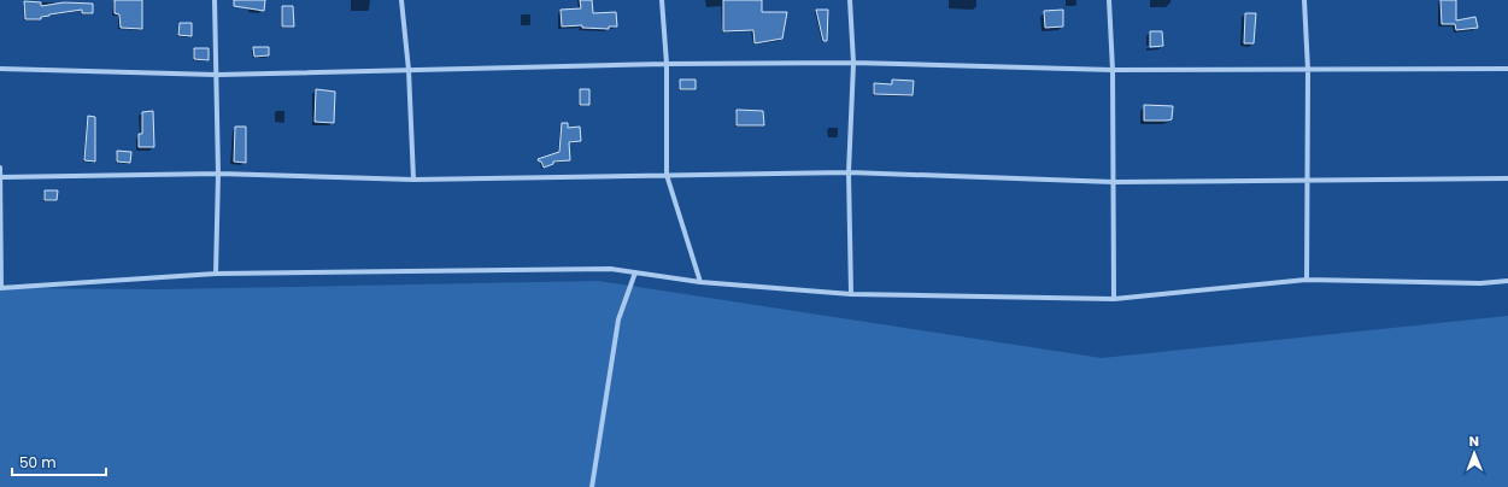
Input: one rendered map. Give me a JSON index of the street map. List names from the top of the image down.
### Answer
{
  "scale_bar": "50 m",
  "north": "top"
}
